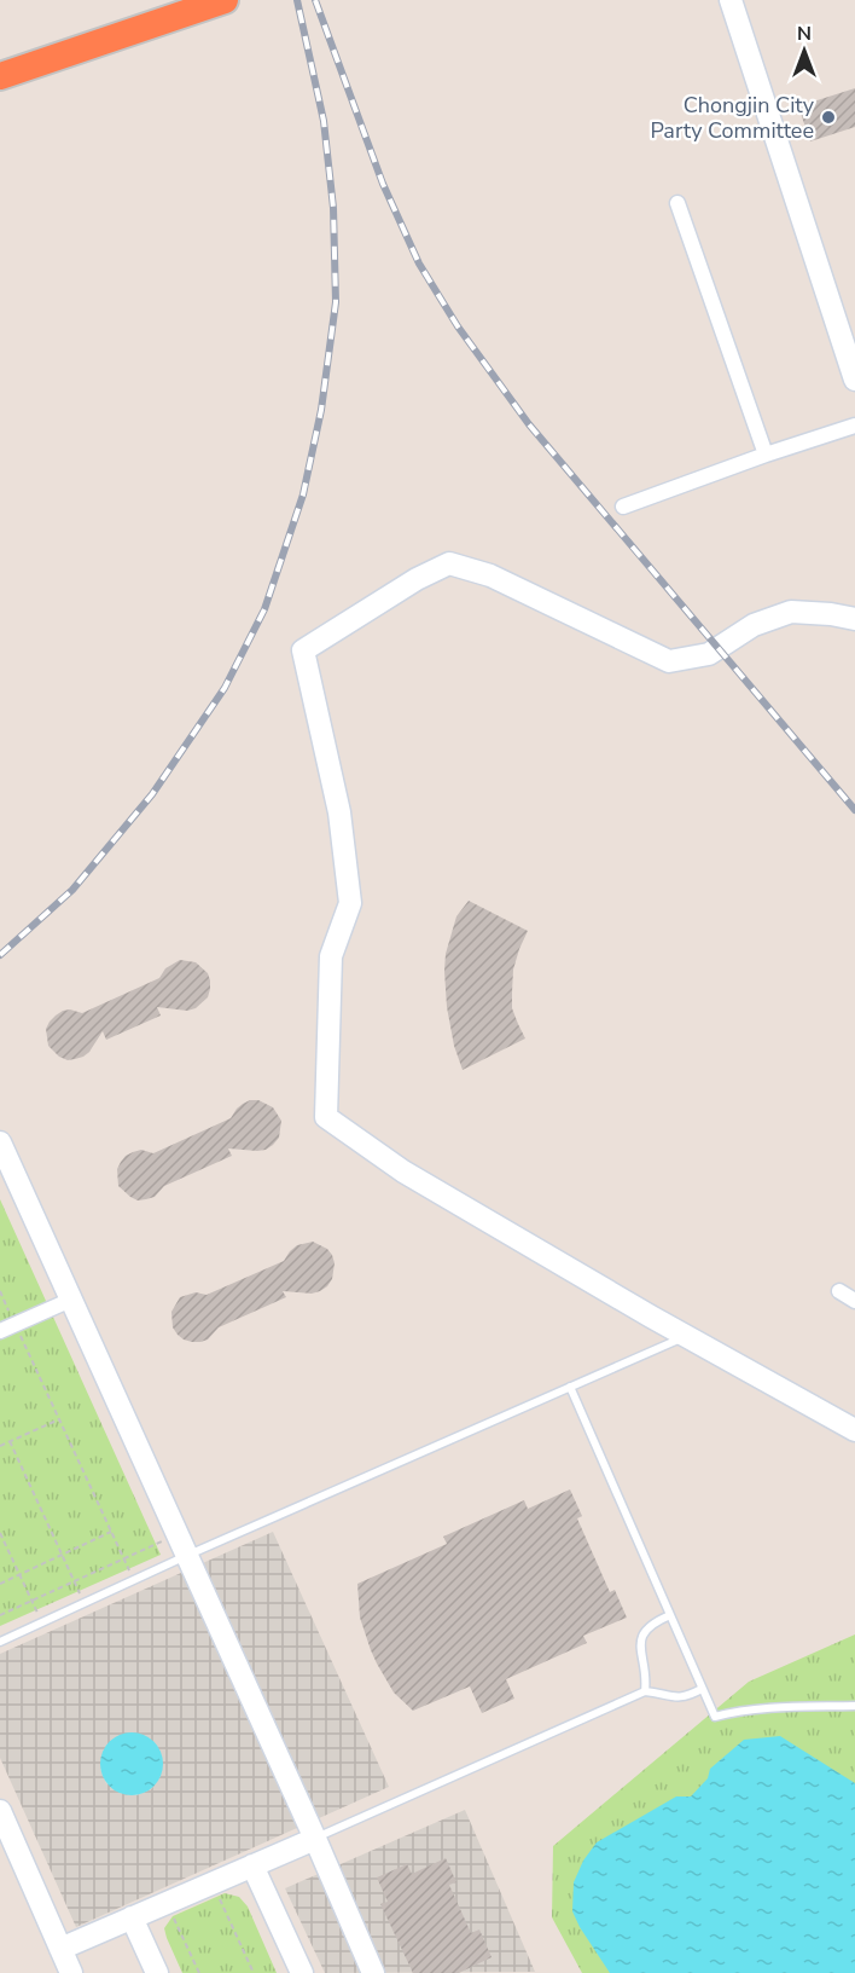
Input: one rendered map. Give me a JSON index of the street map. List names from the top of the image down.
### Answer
{
  "places": ["Chongjin City Party Committee"],
  "north": "top"
}
